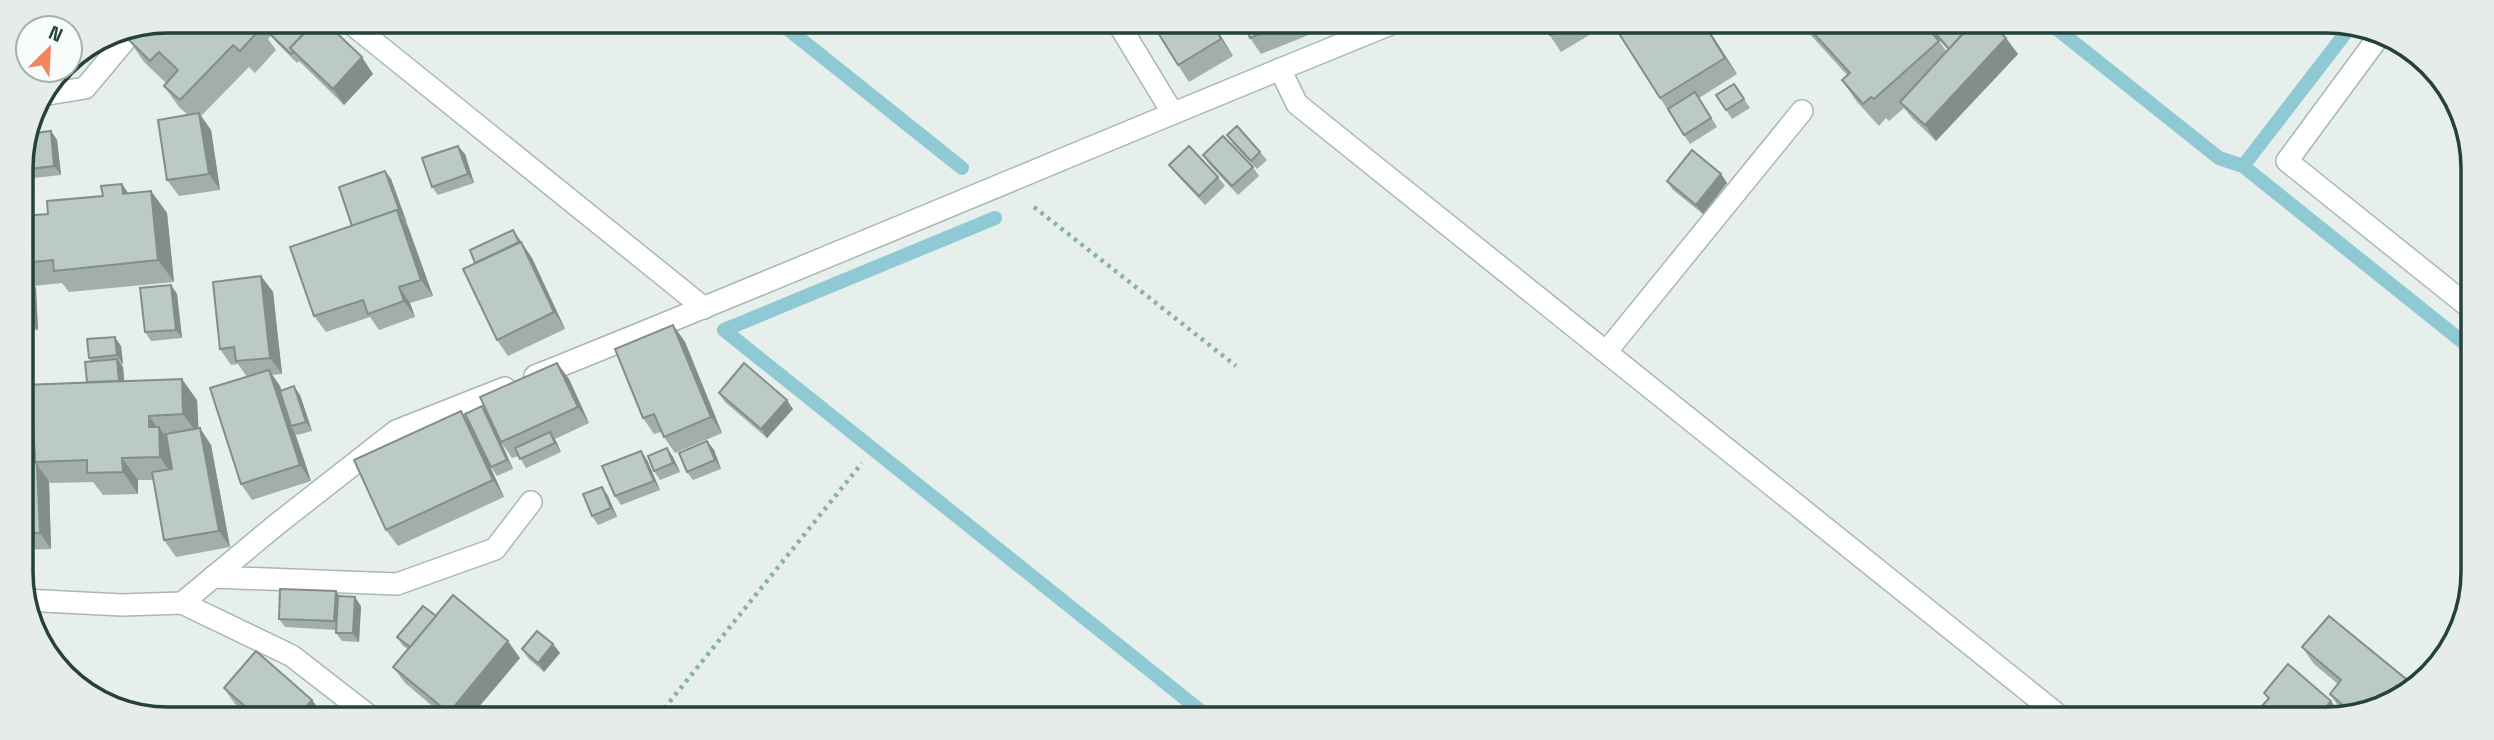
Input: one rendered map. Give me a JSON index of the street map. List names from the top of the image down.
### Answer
{
  "north": "top right"
}
